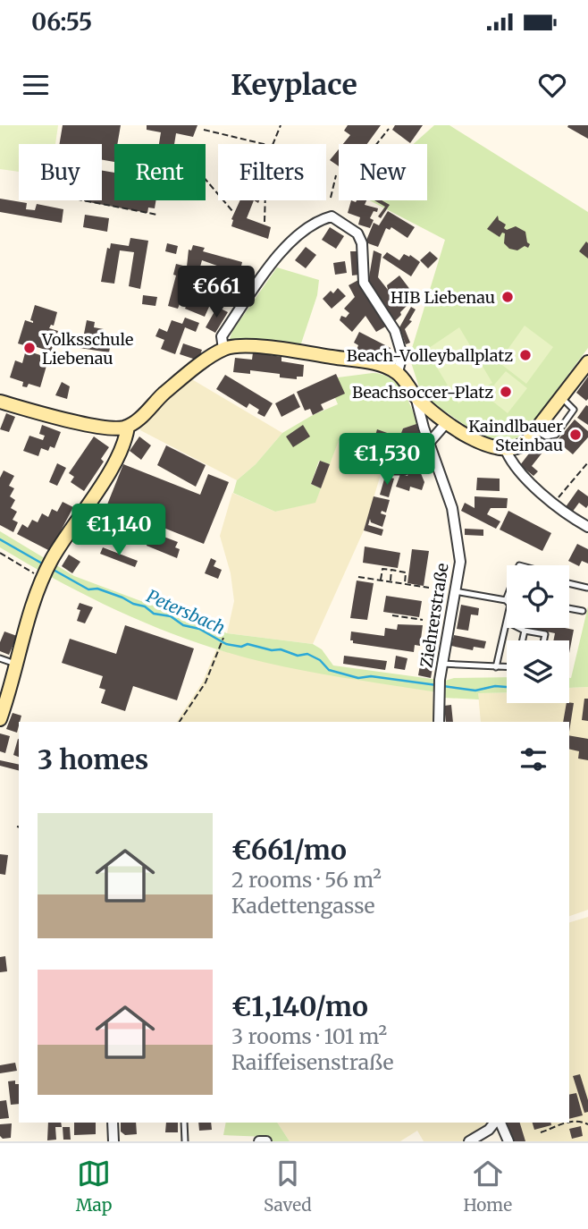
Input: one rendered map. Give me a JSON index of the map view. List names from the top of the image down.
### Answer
{
  "streets": {
    "street": ["Ziehrerstraße"]
  },
  "water": ["Petersbach"],
  "places": [
    "HIB Liebenau",
    "Volksschule Liebenau",
    "Beach-Volleyballplatz",
    "Beachsoccer-Platz",
    "Kaindlbauer Steinbau"
  ],
  "page": {
    "status": "06:55",
    "header": "Keyplace",
    "chip": [
      "Buy",
      "Rent",
      "Filters",
      "New"
    ],
    "price": ["€661", "€1,530", "€1,140"],
    "heading": "3 homes",
    "list": [
      {
        "name": "€661/mo",
        "note": "2 rooms · 56 m² · Kadettengasse"
      },
      {
        "name": "€1,140/mo",
        "note": "3 rooms · 101 m² · Raiffeisenstraße"
      }
    ],
    "tabs": ["Map", "Saved", "Home"]
  }
}
